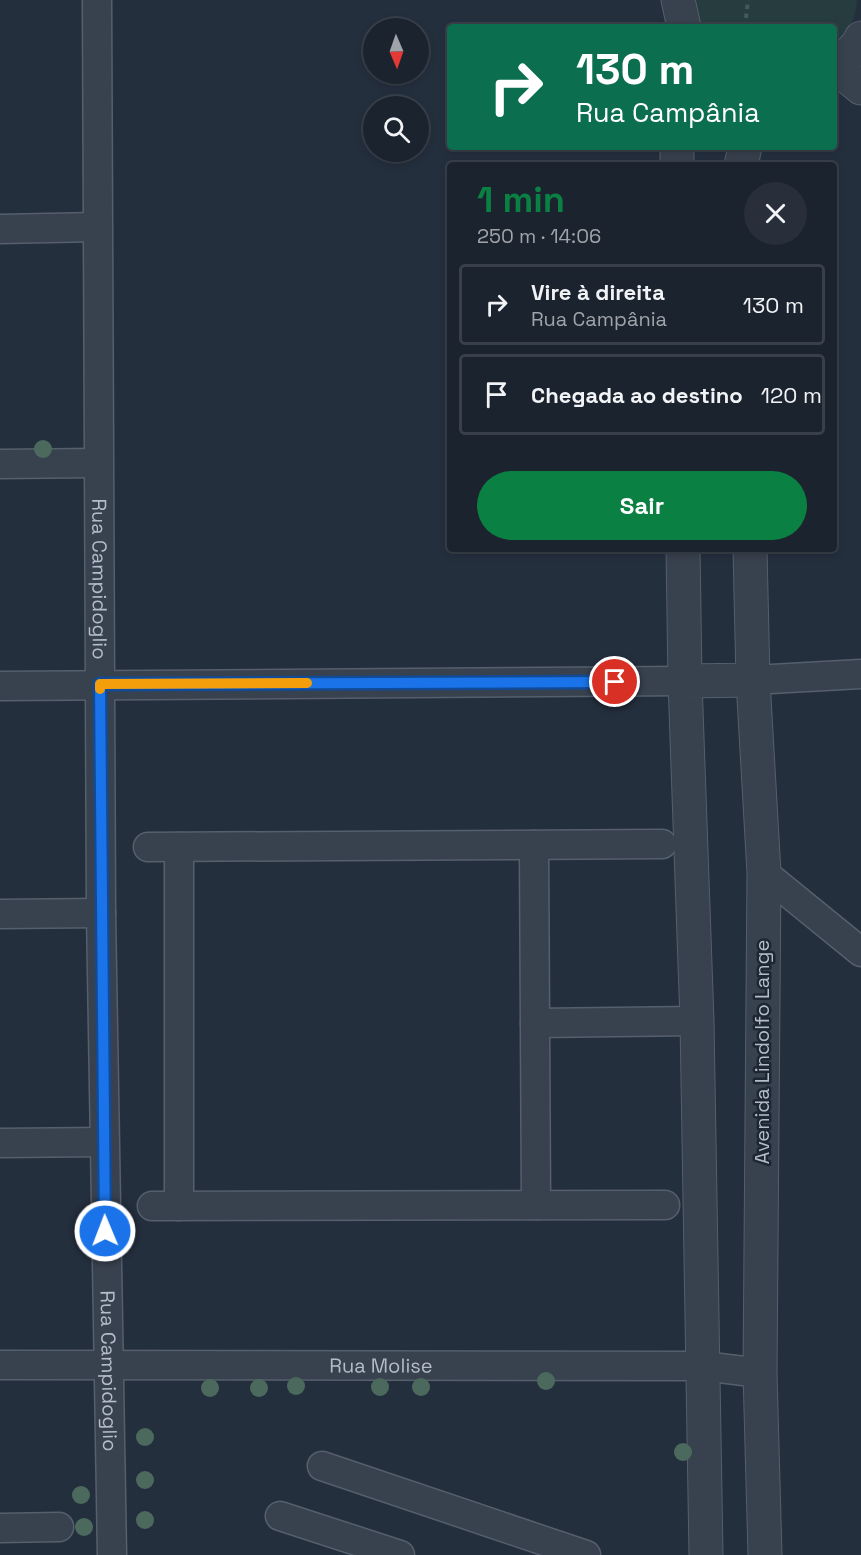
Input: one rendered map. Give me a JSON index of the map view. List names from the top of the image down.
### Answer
{
  "streets": {
    "street": ["Rua Campidoglio", "Avenida Lindolfo Lange", "Rua Molise"]
  },
  "crossings": [
    ["Rua Campidoglio", "Rua Molise"],
    ["Avenida Lindolfo Lange", "Rua Molise"]
  ],
  "north": "bottom",
  "page": {
    "turn": ["130 m", "Rua Campânia"],
    "heading": ["1 min", "250 m · 14:06"],
    "list": [
      {
        "name": "Vire à direita",
        "note": "Rua Campânia",
        "value": "130 m"
      },
      {
        "name": "Chegada ao destino",
        "value": "120 m"
      }
    ],
    "buttons": "Sair"
  }
}
